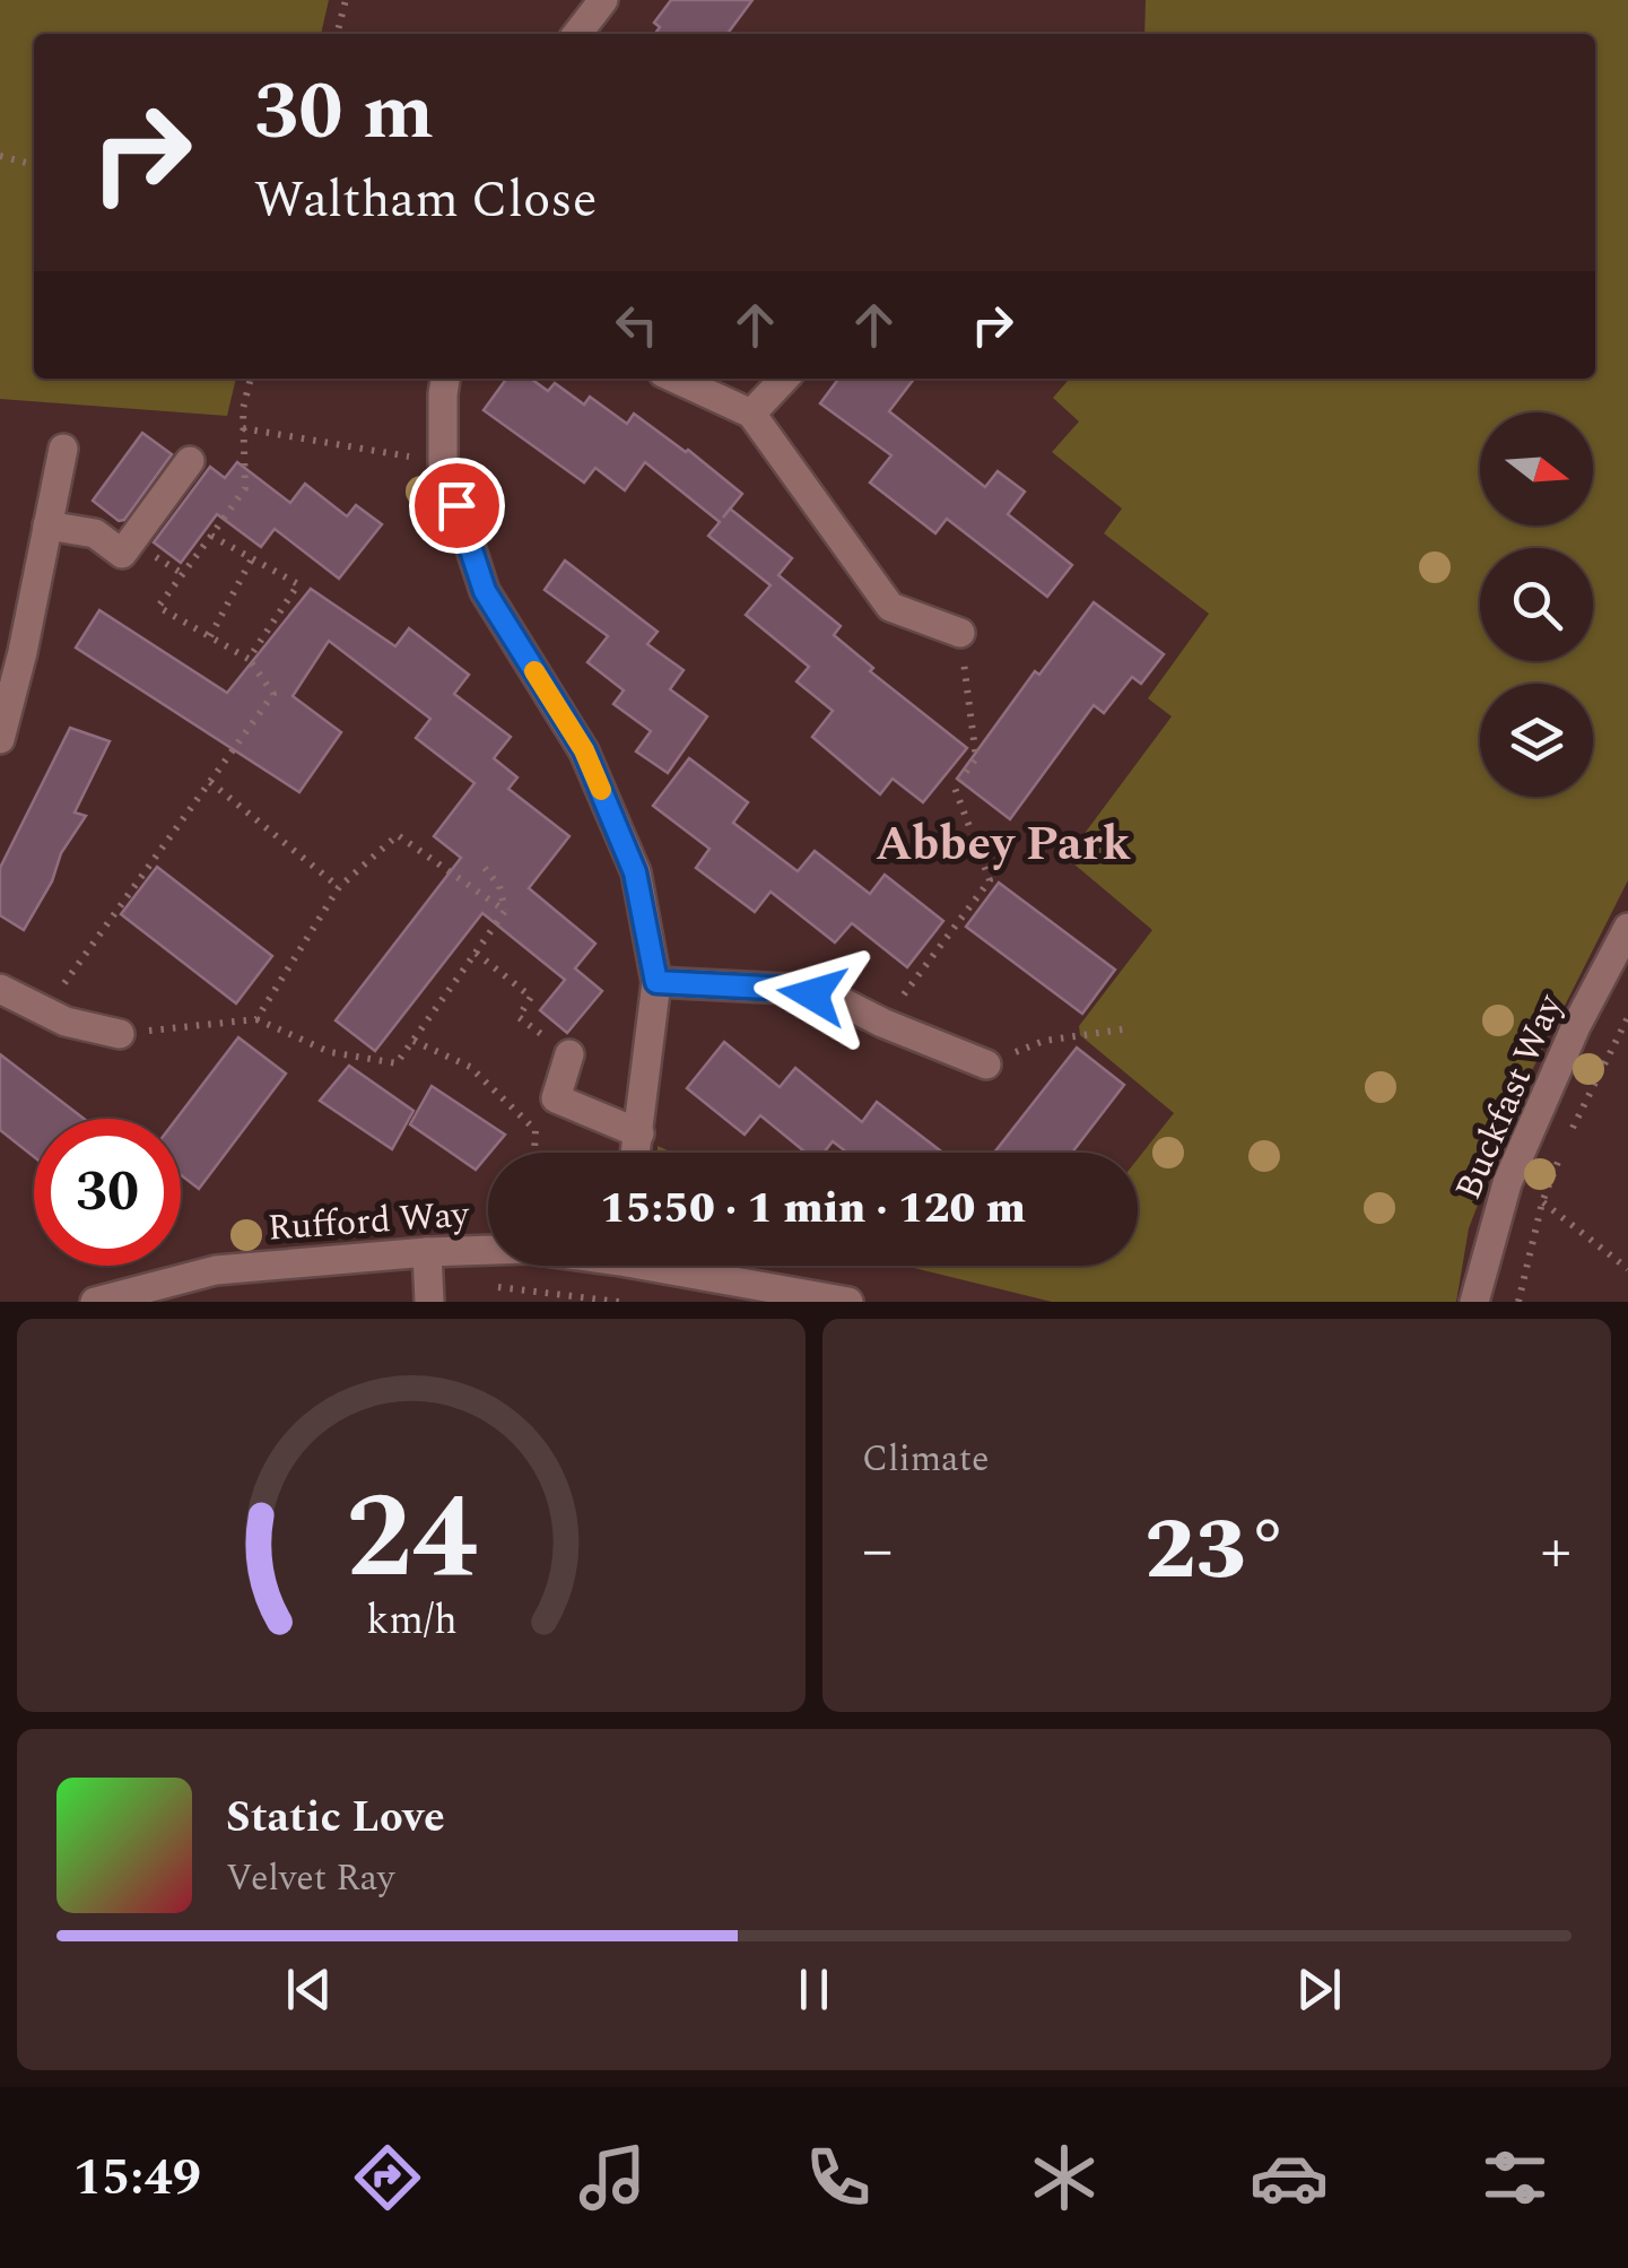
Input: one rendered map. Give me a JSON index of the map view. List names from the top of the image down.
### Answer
{
  "streets": {
    "street": ["Buckfast Way", "Rufford Way"]
  },
  "districts": ["Abbey Park"],
  "north": "right",
  "page": {
    "turn": ["30 m", "Waltham Close"],
    "limit": "30",
    "trip": "15:50 · 1 min · 120 m",
    "tile": "Climate",
    "heat": ["−", "23°", "+"],
    "song": ["Static Love", "Velvet Ray"],
    "tabs": "15:49",
    "gauge": ["24", "km/h"]
  }
}
